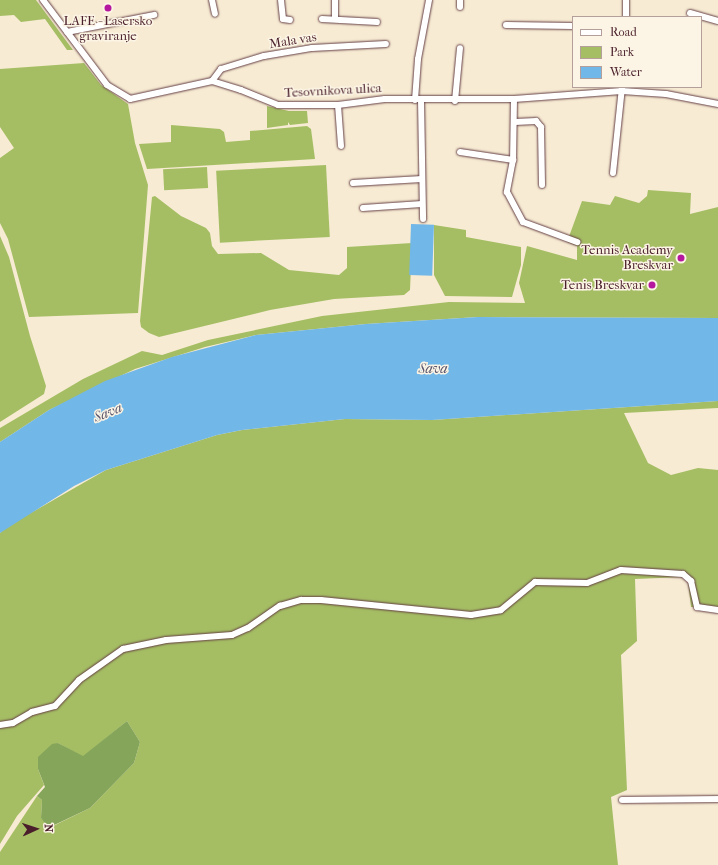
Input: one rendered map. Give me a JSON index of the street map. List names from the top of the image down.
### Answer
{
  "streets": {
    "street": ["Mala vas", "Tesovnikova ulica"]
  },
  "crossings": [
    ["Mala vas", "Tesovnikova ulica"]
  ],
  "water": ["Sava"],
  "places": ["LAFE - Lasersko graviranje", "Tennis Academy Breskvar", "Tenis Breskvar"],
  "legend": ["Road", "Park", "Water"],
  "north": "right"
}
